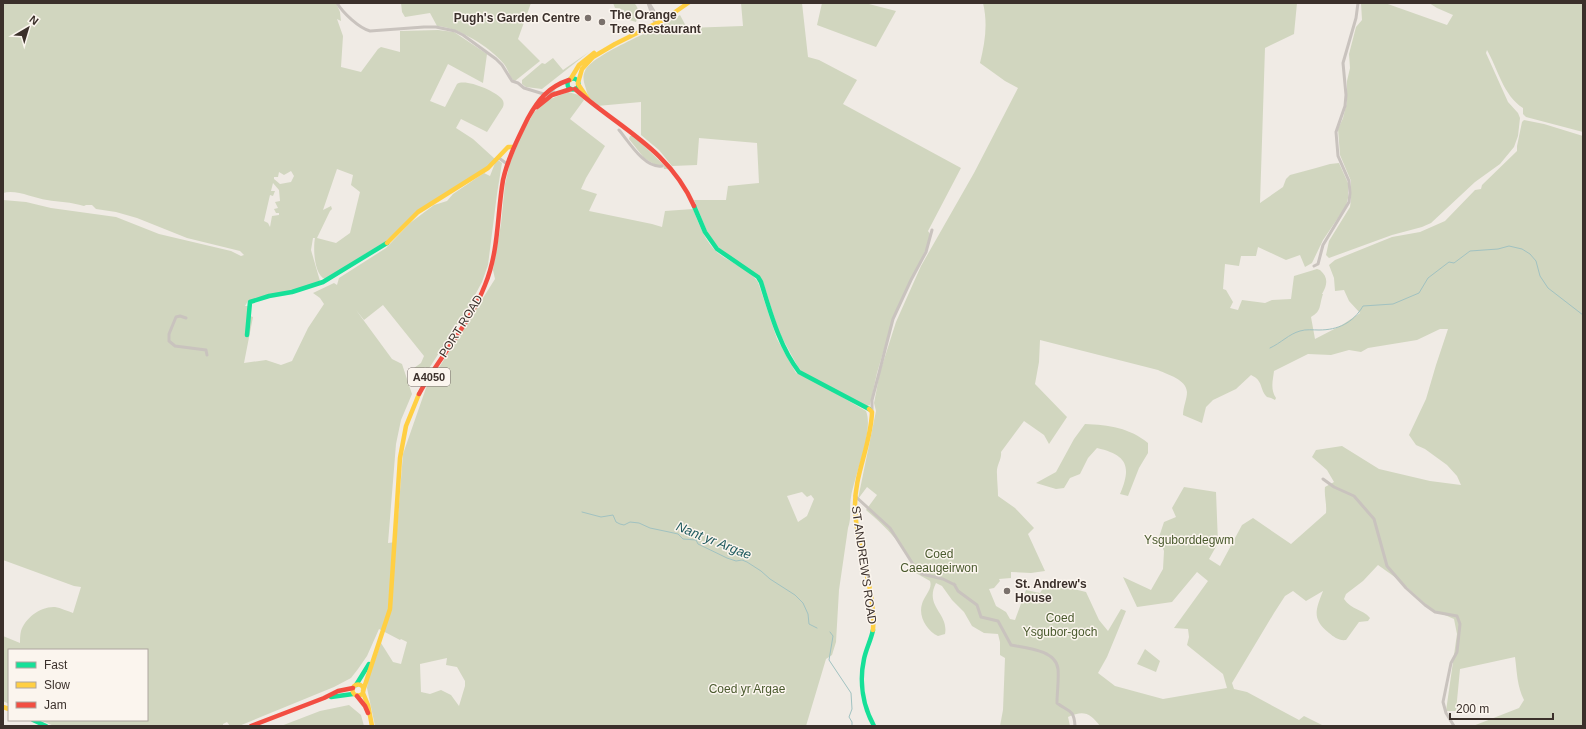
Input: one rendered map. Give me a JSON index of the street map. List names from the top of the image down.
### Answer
{
  "streets": {
    "main road": ["PORT ROAD", "A4050", "ST ANDREW'S ROAD"]
  },
  "water": ["Nant yr Argae"],
  "parks": [
    "Ysguborddegwm",
    "Coed Caeaugeirwon",
    "Coed Ysgubor-goch",
    "Coed yr Argae"
  ],
  "places": ["Pugh's Garden Centre", "The Orange Tree Restaurant", "St. Andrew's House"],
  "legend": ["Fast", "Slow", "Jam"],
  "scale_bar": "200 m",
  "north": "top right"
}
